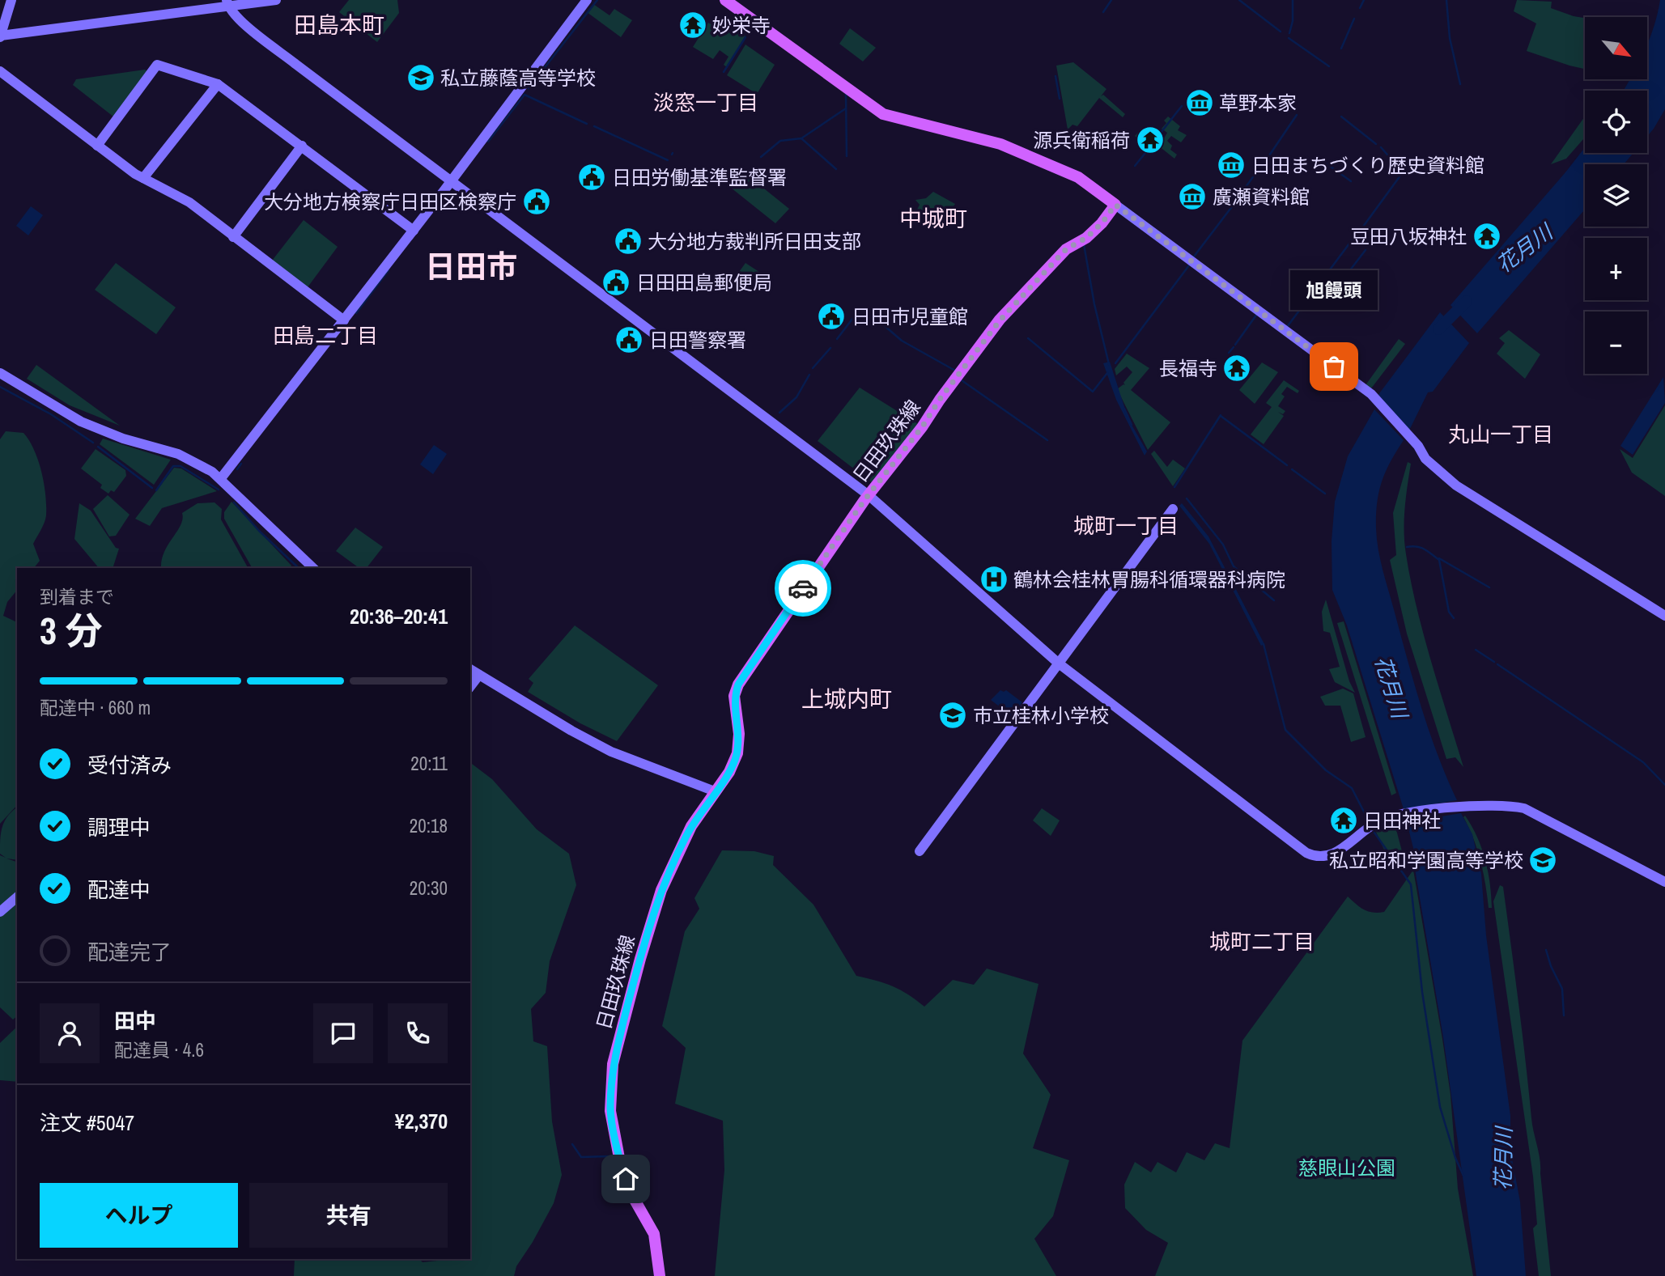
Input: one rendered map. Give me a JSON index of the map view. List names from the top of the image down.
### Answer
{
  "streets": {
    "main road": ["日田玖珠線"]
  },
  "districts": [
    "田島本町",
    "淡窓一丁目",
    "中城町",
    "日田市",
    "田島二丁目",
    "丸山一丁目",
    "城町一丁目",
    "上城内町",
    "城町二丁目"
  ],
  "water": ["花月川"],
  "parks": ["慈眼山公園"],
  "places": {
    "temple": [
      "妙栄寺",
      "源兵衛稲荷",
      "豆田八坂神社",
      "長福寺",
      "日田神社"
    ],
    "school or university": ["私立藤蔭高等学校", "市立桂林小学校", "私立昭和学園高等学校"],
    "museum": ["草野本家", "日田まちづくり歴史資料館", "廣瀬資料館"],
    "public building": [
      "日田労働基準監督署",
      "大分地方検察庁日田区検察庁",
      "大分地方裁判所日田支部",
      "日田田島郵便局",
      "日田市児童館",
      "日田警察署"
    ],
    "other": ["旭饅頭"],
    "hospital": ["鶴林会桂林胃腸科循環器科病院"]
  },
  "north": "bottom right",
  "page": {
    "map_buttons": ["+", "−"],
    "bubble": "旭饅頭",
    "heading": ["3 分", "到着まで", "20:36–20:41"],
    "panel": [
      "田中",
      "配達員 · 4.6",
      "注文 #5047",
      "¥2,370"
    ],
    "bar": "配達中 · 660 m",
    "list": [
      ["受付済み", "20:11"],
      ["調理中", "20:18"],
      ["配達中", "20:30"],
      "配達完了"
    ],
    "buttons": ["ヘルプ", "共有"]
  }
}
